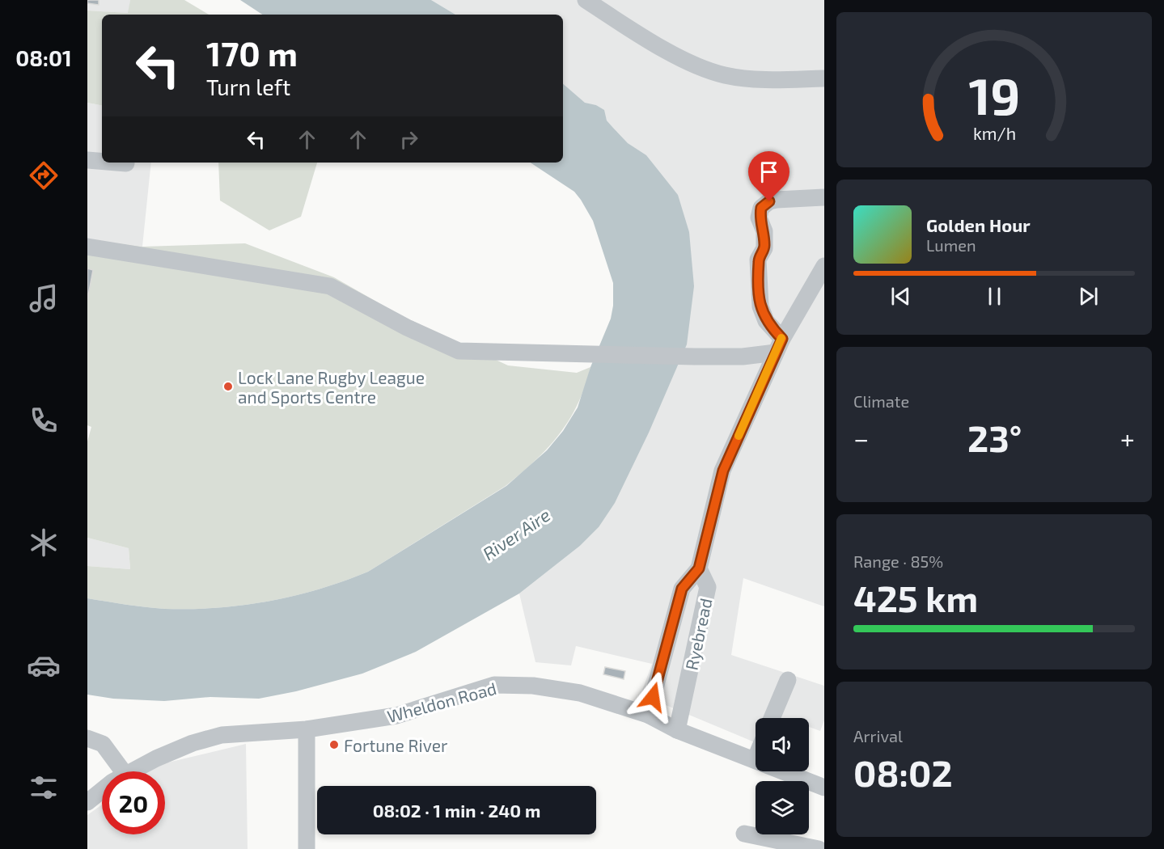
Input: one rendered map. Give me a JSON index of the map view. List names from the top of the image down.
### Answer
{
  "streets": {
    "street": ["Ryebread", "Wheldon Road"]
  },
  "crossings": [
    ["Ryebread", "Wheldon Road"]
  ],
  "water": ["River Aire"],
  "places": ["Lock Lane Rugby League and Sports Centre", "Fortune River"],
  "page": {
    "tabs": "08:01",
    "turn": ["170 m", "Turn left"],
    "song": ["Golden Hour", "Lumen"],
    "tile": [
      "Climate",
      ["Range · 85%", "425 km"],
      ["Arrival", "08:02"]
    ],
    "heat": ["−", "23°", "+"],
    "limit": "20",
    "trip": "08:02 · 1 min · 240 m",
    "gauge": ["19", "km/h"]
  }
}
